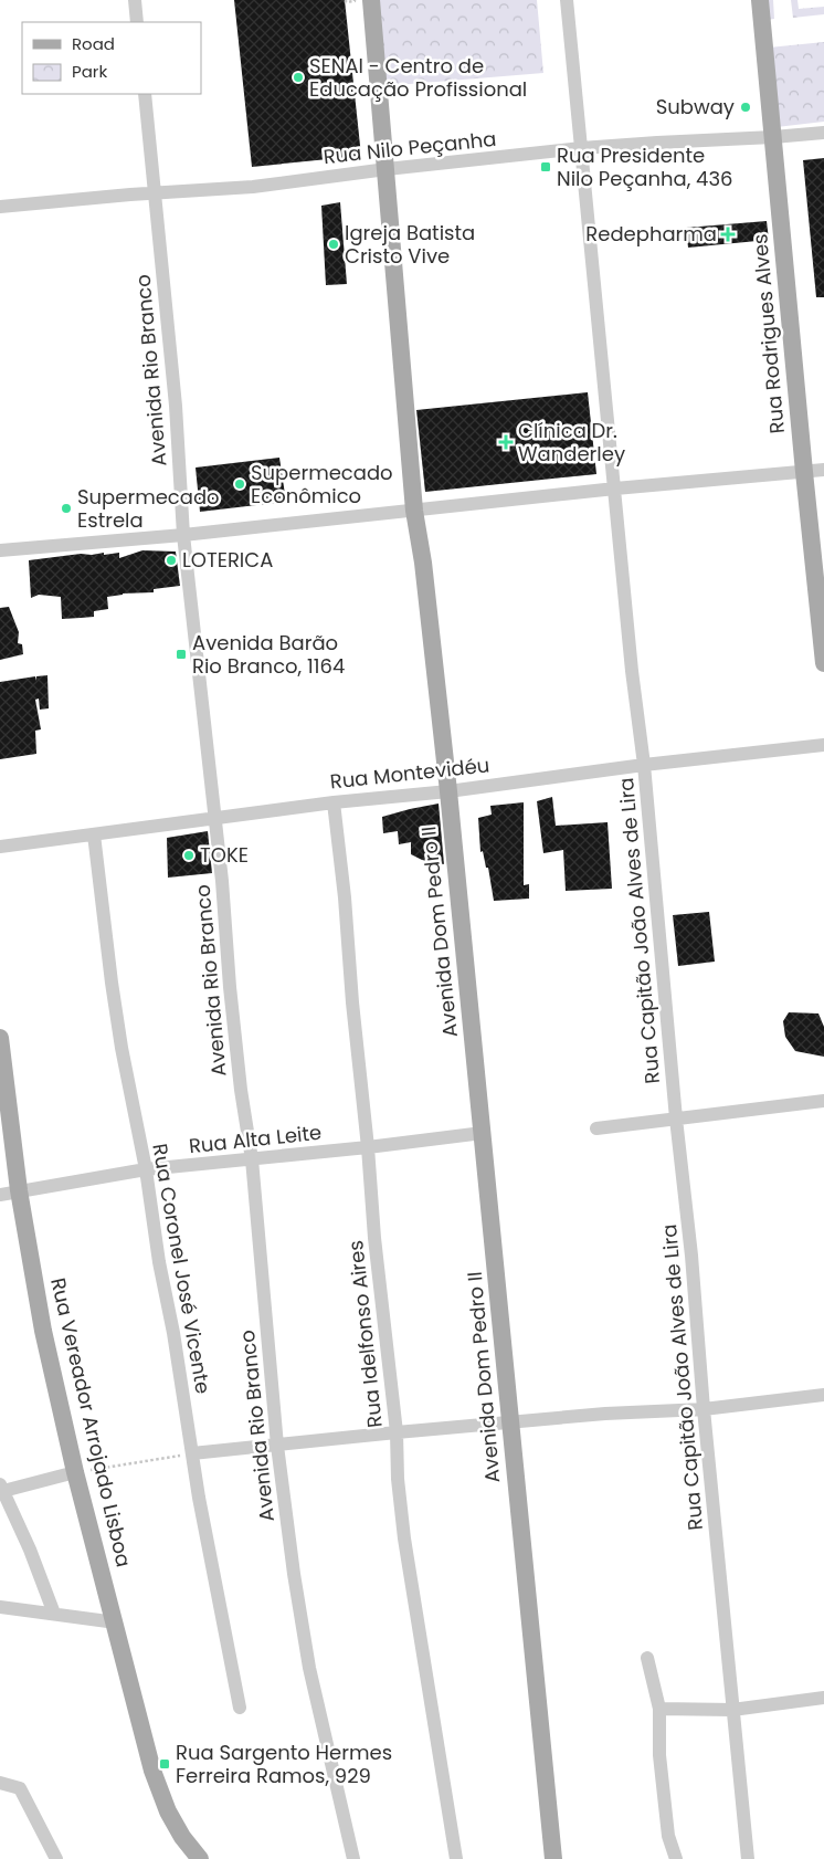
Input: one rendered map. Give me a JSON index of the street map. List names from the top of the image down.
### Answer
{
  "streets": {
    "main road": ["Rua Rodrigues Alves", "Avenida Dom Pedro II", "Rua Vereador Arrojado Lisboa"],
    "street": [
      "Rua Nilo Peçanha",
      "Avenida Rio Branco",
      "Rua Montevidéu",
      "Rua Capitão João Alves de Lira",
      "Rua Alta Leite",
      "Rua Coronel José Vicente",
      "Rua Idelfonso Aires"
    ]
  },
  "crossings": [
    ["Rua Nilo Peçanha", "Rua Rodrigues Alves"],
    ["Rua Nilo Peçanha", "Avenida Rio Branco"],
    ["Rua Nilo Peçanha", "Rua Capitão João Alves de Lira"],
    ["Rua Nilo Peçanha", "Avenida Dom Pedro II"],
    ["Avenida Rio Branco", "Rua Montevidéu"],
    ["Avenida Rio Branco", "Rua Alta Leite"],
    ["Rua Montevidéu", "Rua Capitão João Alves de Lira"],
    ["Rua Montevidéu", "Avenida Dom Pedro II"],
    ["Rua Montevidéu", "Rua Coronel José Vicente"],
    ["Rua Montevidéu", "Rua Idelfonso Aires"],
    ["Avenida Dom Pedro II", "Rua Alta Leite"],
    ["Rua Alta Leite", "Rua Coronel José Vicente"],
    ["Rua Alta Leite", "Rua Idelfonso Aires"],
    ["Rua Alta Leite", "Rua Vereador Arrojado Lisboa"]
  ],
  "places": {
    "other": [
      "SENAI - Centro de Educação Profissional",
      "Subway",
      "Igreja Batista Cristo Vive",
      "Supermecado Econômico",
      "Supermecado Estrela",
      "LOTERICA",
      "TOKE"
    ],
    "transit": ["Rua Presidente Nilo Peçanha, 436", "Avenida Barão Rio Branco, 1164", "Rua Sargento Hermes Ferreira Ramos, 929"],
    "health": ["Redepharma", "Clínica Dr. Wanderley"]
  },
  "legend": ["Road", "Park"]
}
